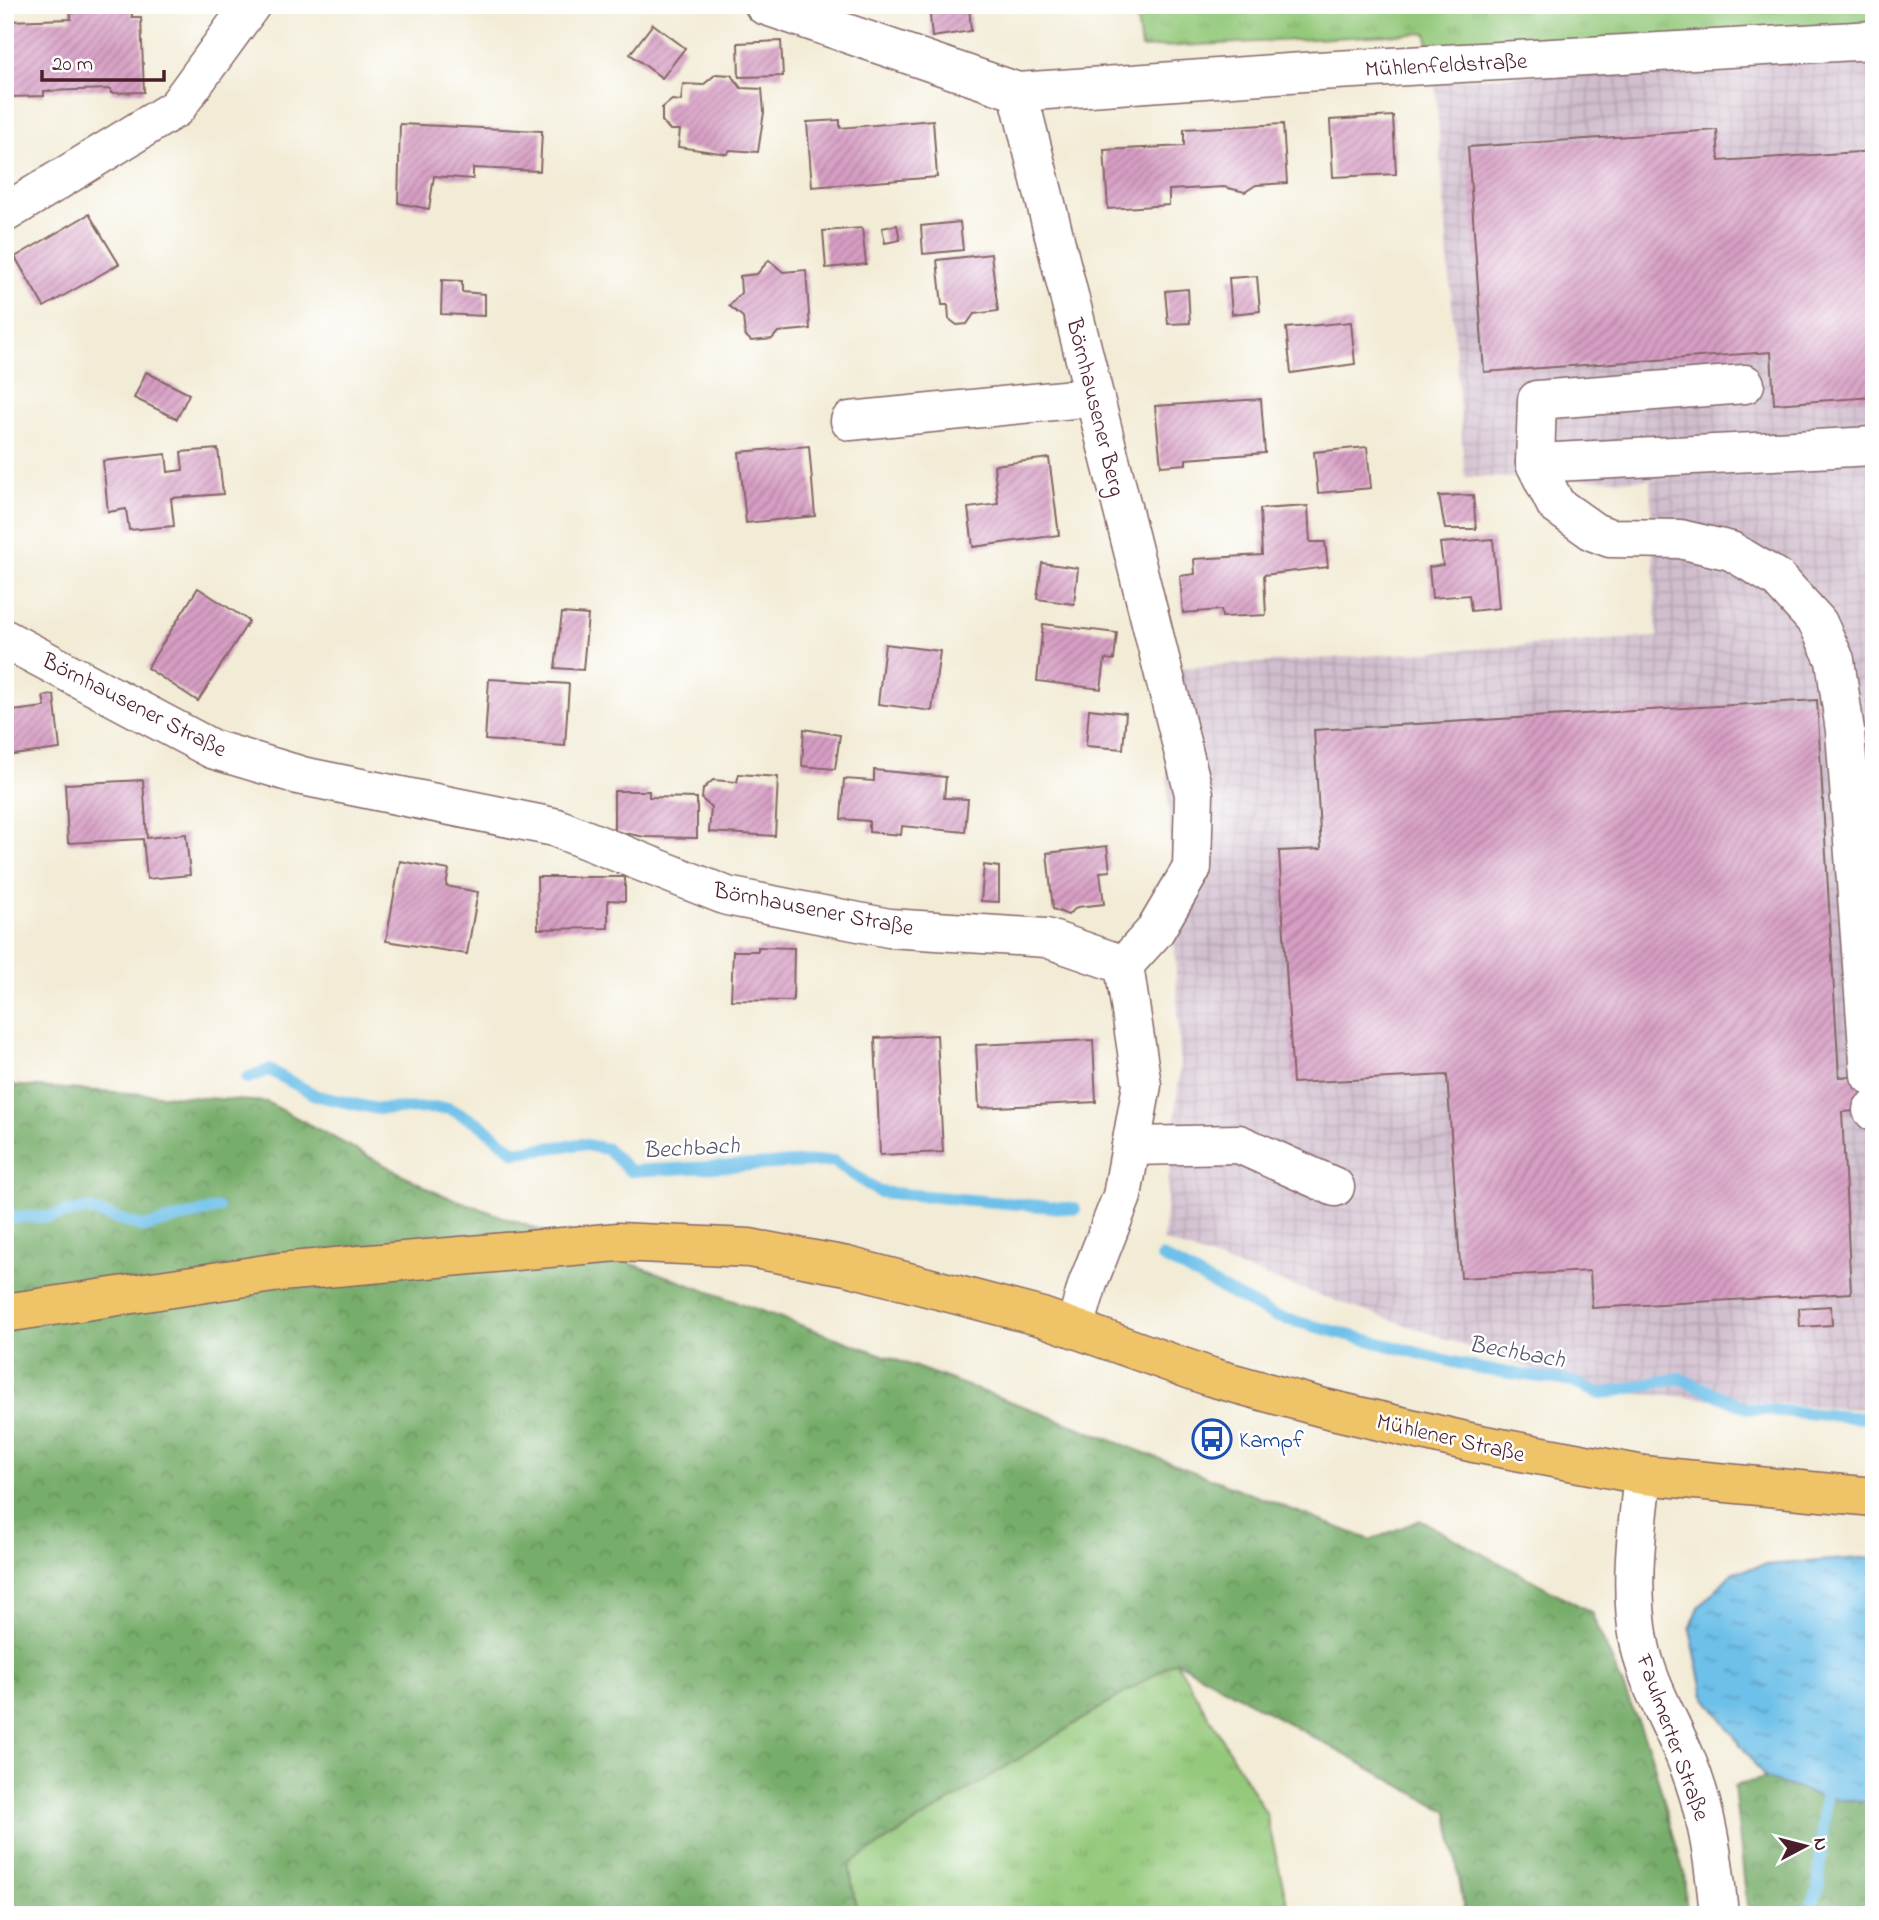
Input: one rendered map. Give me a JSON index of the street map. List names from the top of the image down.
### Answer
{
  "streets": {
    "main road": ["Mühlener Straße"],
    "street": [
      "Mühlenfeldstraße",
      "Börnhausener Berg",
      "Börnhausener Straße",
      "Faulmerter Straße"
    ]
  },
  "crossings": [
    ["Mühlenfeldstraße", "Börnhausener Berg"],
    ["Börnhausener Berg", "Börnhausener Straße"],
    ["Mühlener Straße", "Faulmerter Straße"]
  ],
  "water": ["Bechbach"],
  "places": {
    "bus stop": ["Kampf"]
  },
  "scale_bar": "20 m",
  "north": "right"
}
